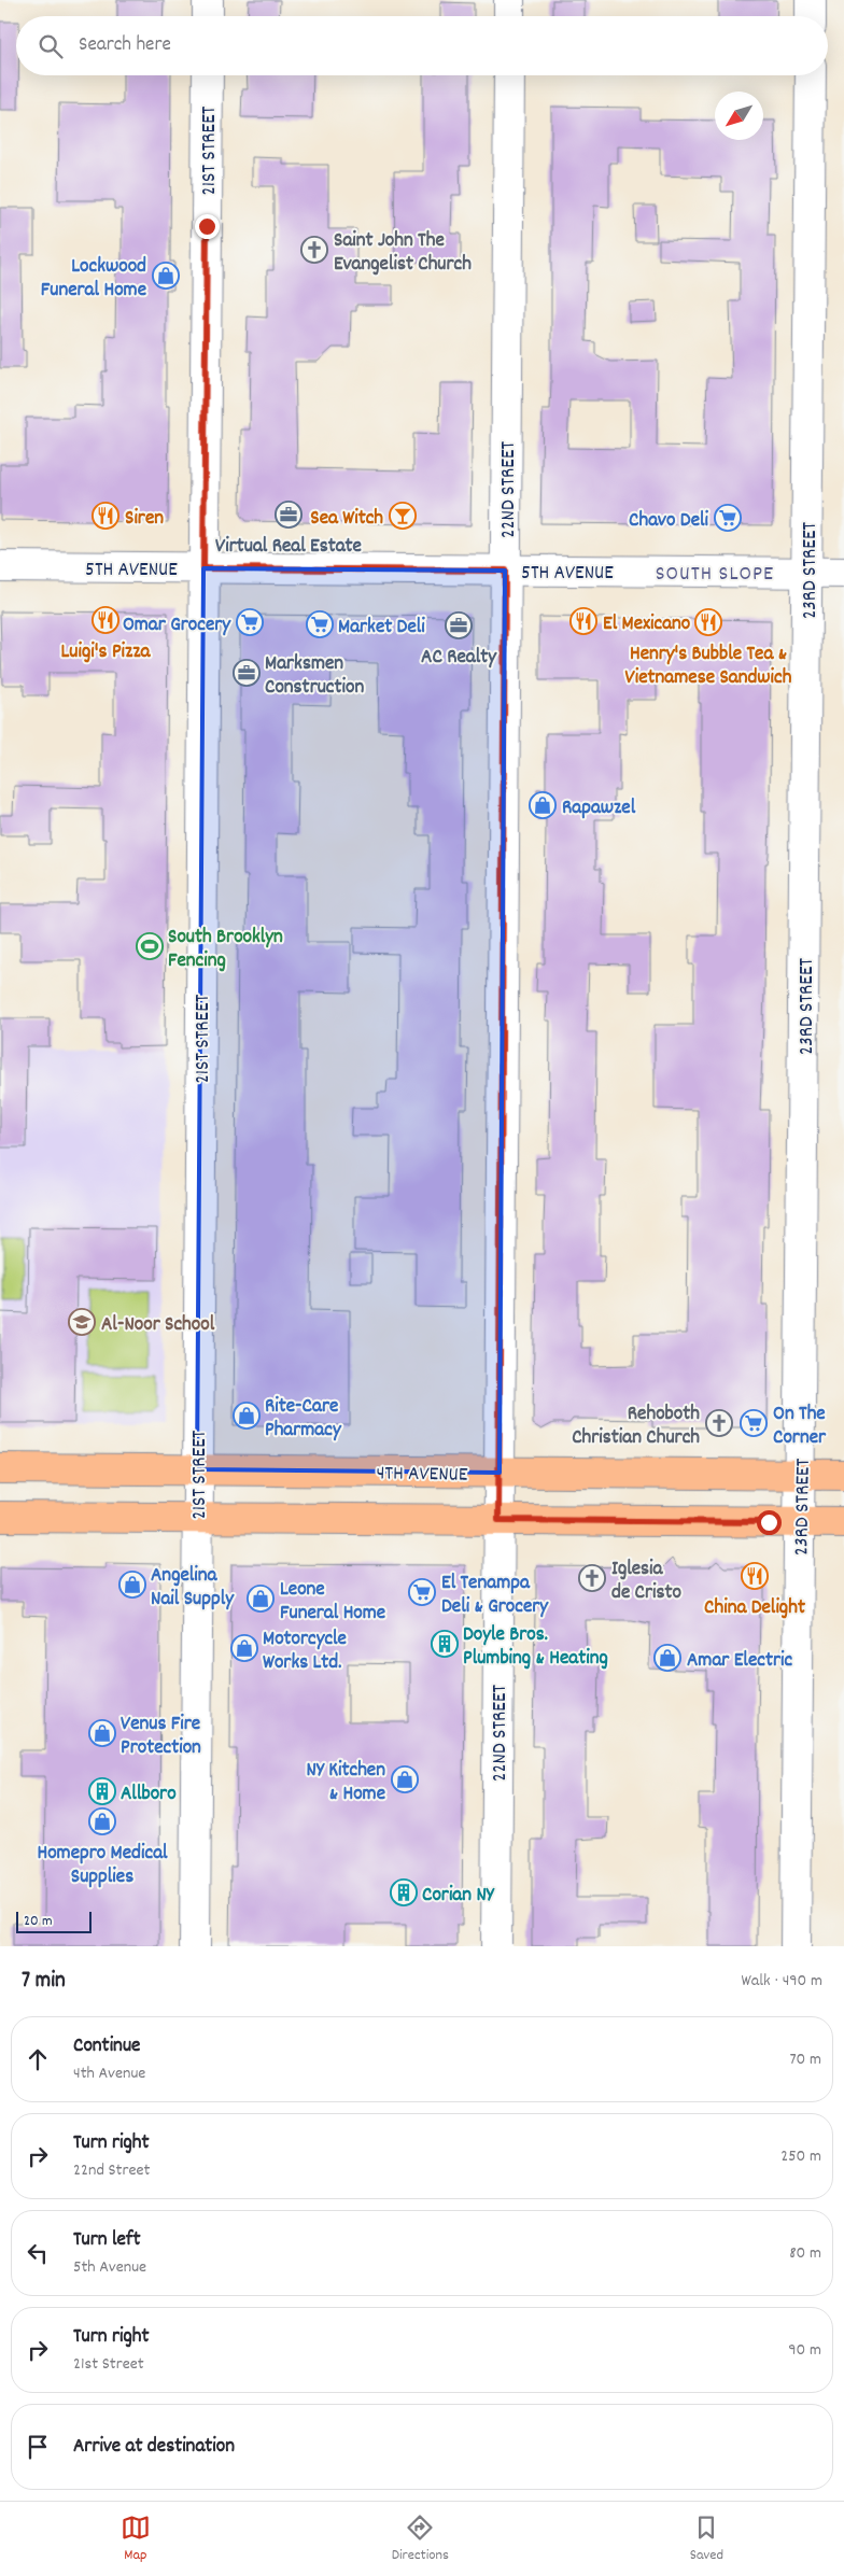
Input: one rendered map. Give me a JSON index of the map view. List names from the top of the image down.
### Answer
{
  "streets": {
    "main road": ["4TH AVENUE"],
    "street": [
      "21ST STREET",
      "22ND STREET",
      "5TH AVENUE",
      "23RD STREET"
    ]
  },
  "crossings": [
    ["21ST STREET", "5TH AVENUE"],
    ["21ST STREET", "4TH AVENUE"],
    ["22ND STREET", "5TH AVENUE"],
    ["22ND STREET", "4TH AVENUE"],
    ["5TH AVENUE", "23RD STREET"],
    ["23RD STREET", "4TH AVENUE"]
  ],
  "districts": ["SOUTH SLOPE"],
  "places": {
    "church": ["Saint John The Evangelist Church", "Rehoboth Christian Church", "Iglesia de Cristo"],
    "shop": [
      "Lockwood Funeral Home",
      "Rapawzel",
      "Rite-Care Pharmacy",
      "Angelina Nail Supply",
      "Leone Funeral Home",
      "Motorcycle Works Ltd.",
      "Amar Electric",
      "Venus Fire Protection",
      "NY Kitchen & Home",
      "Homepro Medical Supplies"
    ],
    "office": ["Virtual Real Estate", "AC Realty", "Marksmen Construction"],
    "restaurant": [
      "Siren",
      "Luigi's Pizza",
      "El Mexicano",
      "Henry's Bubble Tea & Vietnamese Sandwich",
      "China Delight"
    ],
    "bar": ["Sea Witch"],
    "supermarket": [
      "Chavo Deli",
      "Omar Grocery",
      "Market Deli",
      "On The Corner",
      "El Tenampa Deli & Grocery"
    ],
    "sports": ["South Brooklyn Fencing"],
    "school or university": ["Al-Noor School"],
    "building": ["Doyle Bros. Plumbing & Heating", "Allboro", "Corian NY"]
  },
  "scale_bar": "20 m",
  "north": "bottom left",
  "page": {
    "search": "Search here",
    "scale": "20 m",
    "heading": ["7 min", "Walk · 490 m"],
    "list": [
      ["Continue", "4th Avenue", "70 m"],
      ["Turn right", "22nd Street", "250 m"],
      ["Turn left", "5th Avenue", "80 m"],
      ["Turn right", "21st Street", "90 m"],
      "Arrive at destination"
    ],
    "nav": ["Map", "Directions", "Saved"]
  }
}
